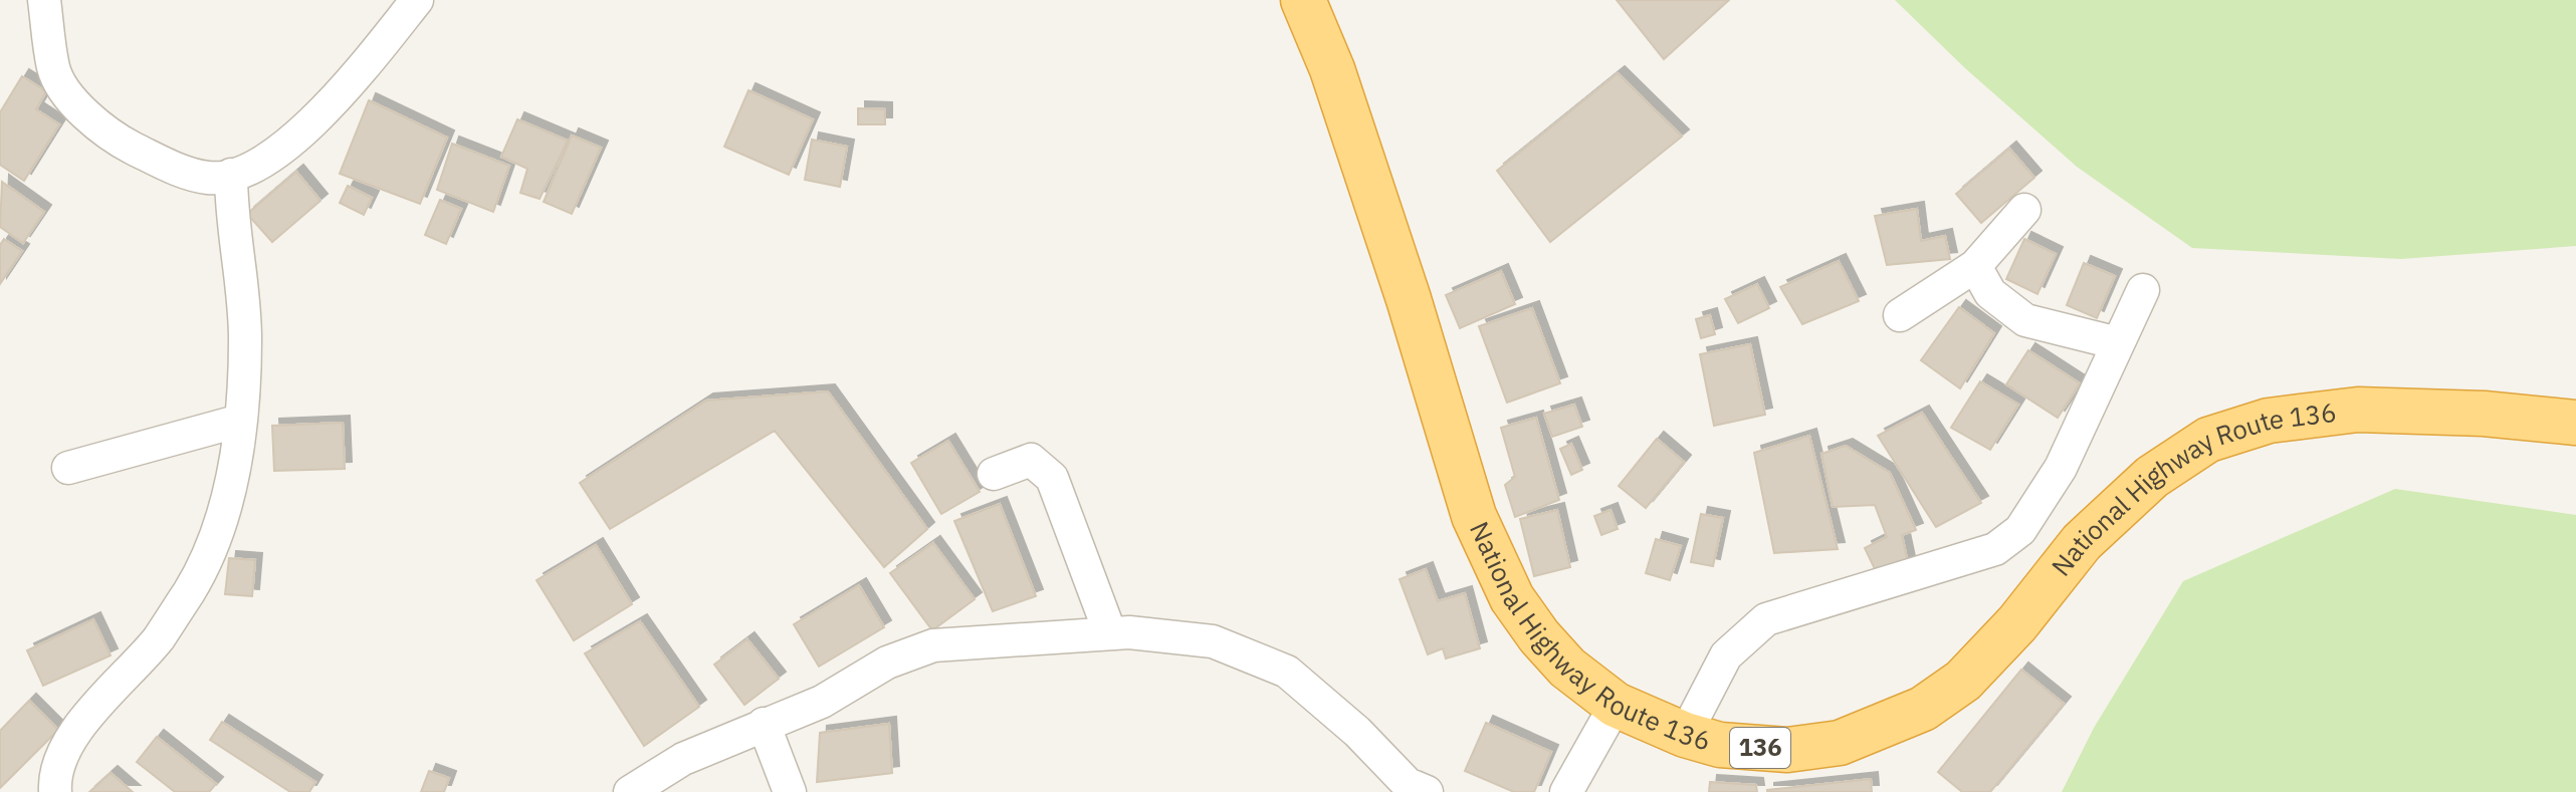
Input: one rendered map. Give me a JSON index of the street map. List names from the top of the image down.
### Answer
{
  "streets": {
    "highway": ["National Highway Route 136", "136"]
  }
}
